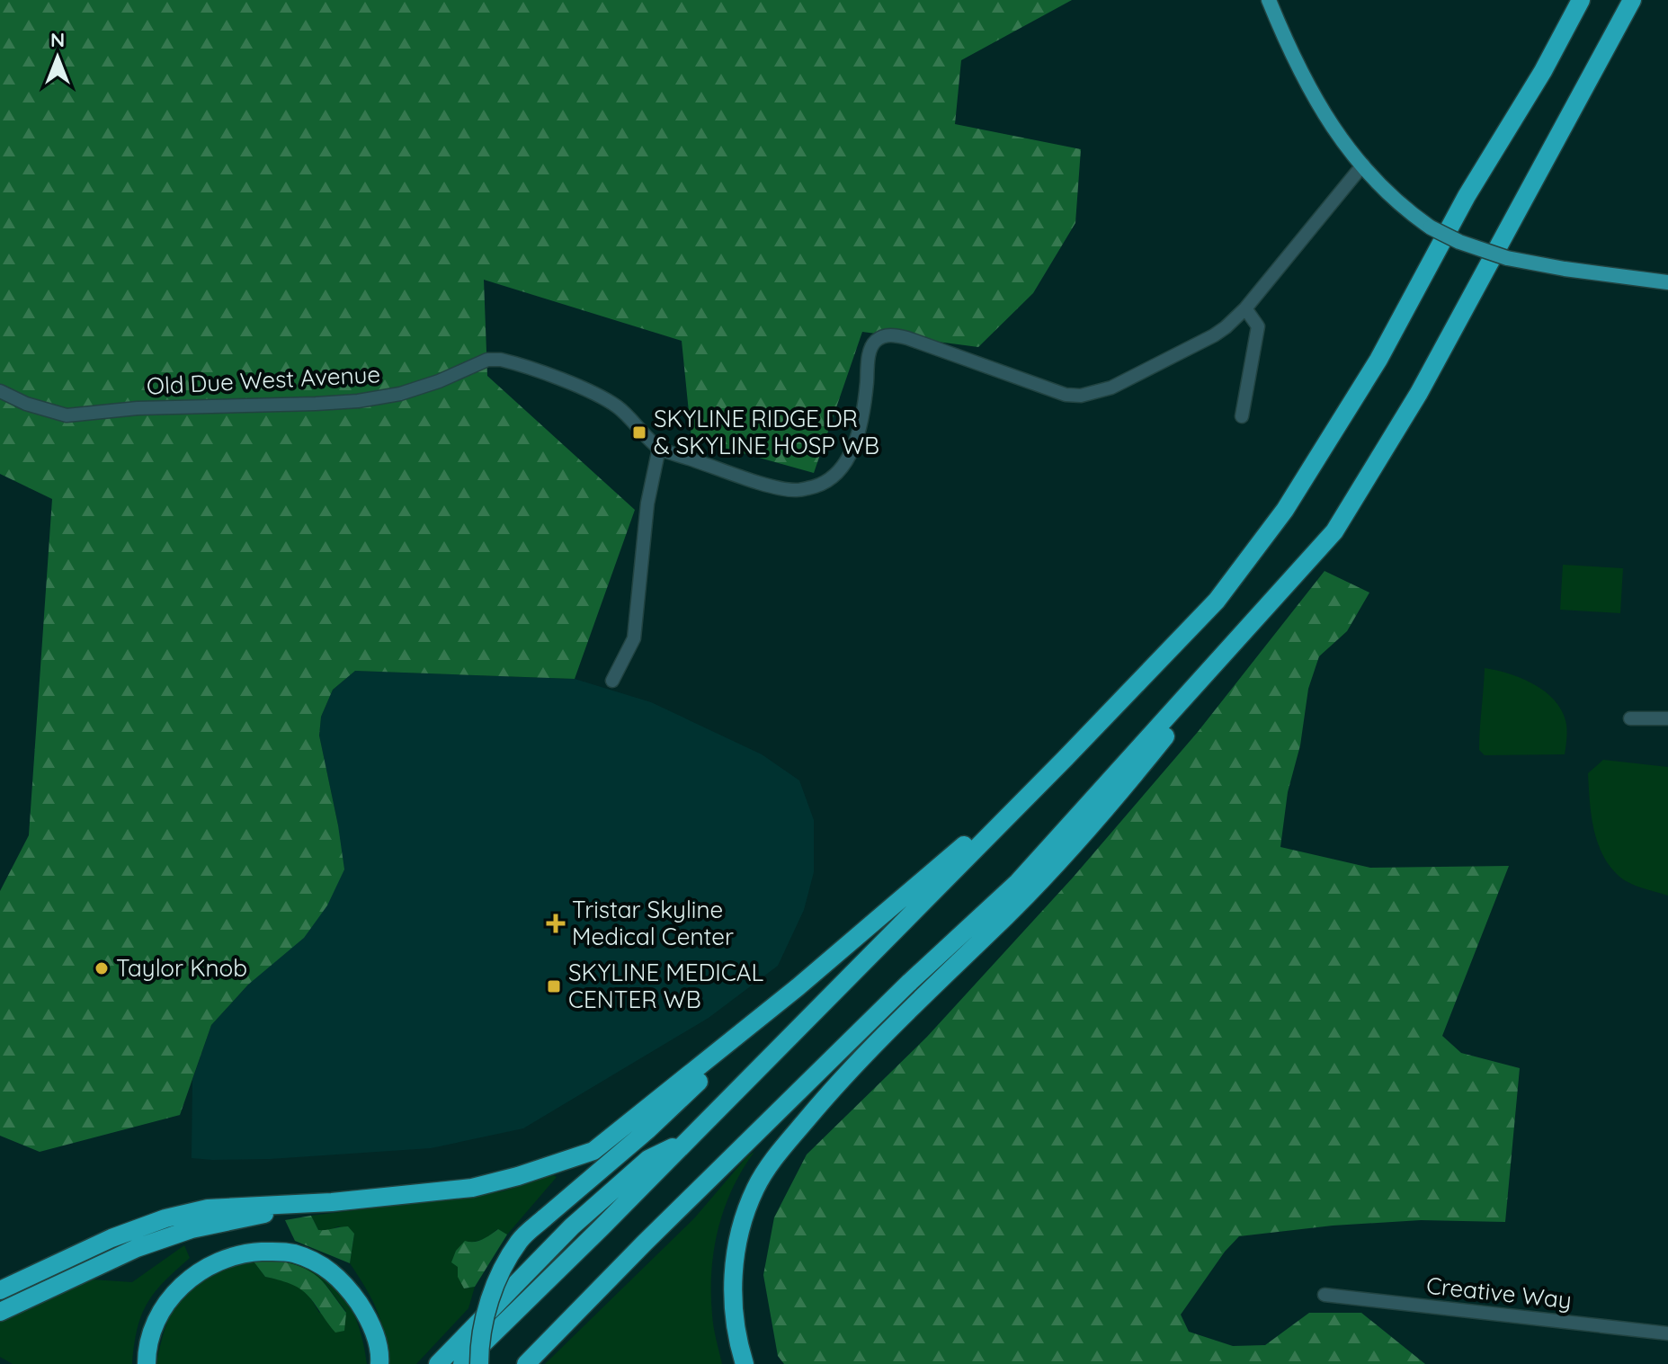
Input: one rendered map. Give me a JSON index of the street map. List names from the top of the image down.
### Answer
{
  "streets": {
    "street": ["Old Due West Avenue", "Creative Way"]
  },
  "places": {
    "transit": ["SKYLINE RIDGE DR & SKYLINE HOSP WB", "SKYLINE MEDICAL CENTER WB"],
    "health": ["Tristar Skyline Medical Center"],
    "other": ["Taylor Knob"]
  },
  "north": "top"
}
